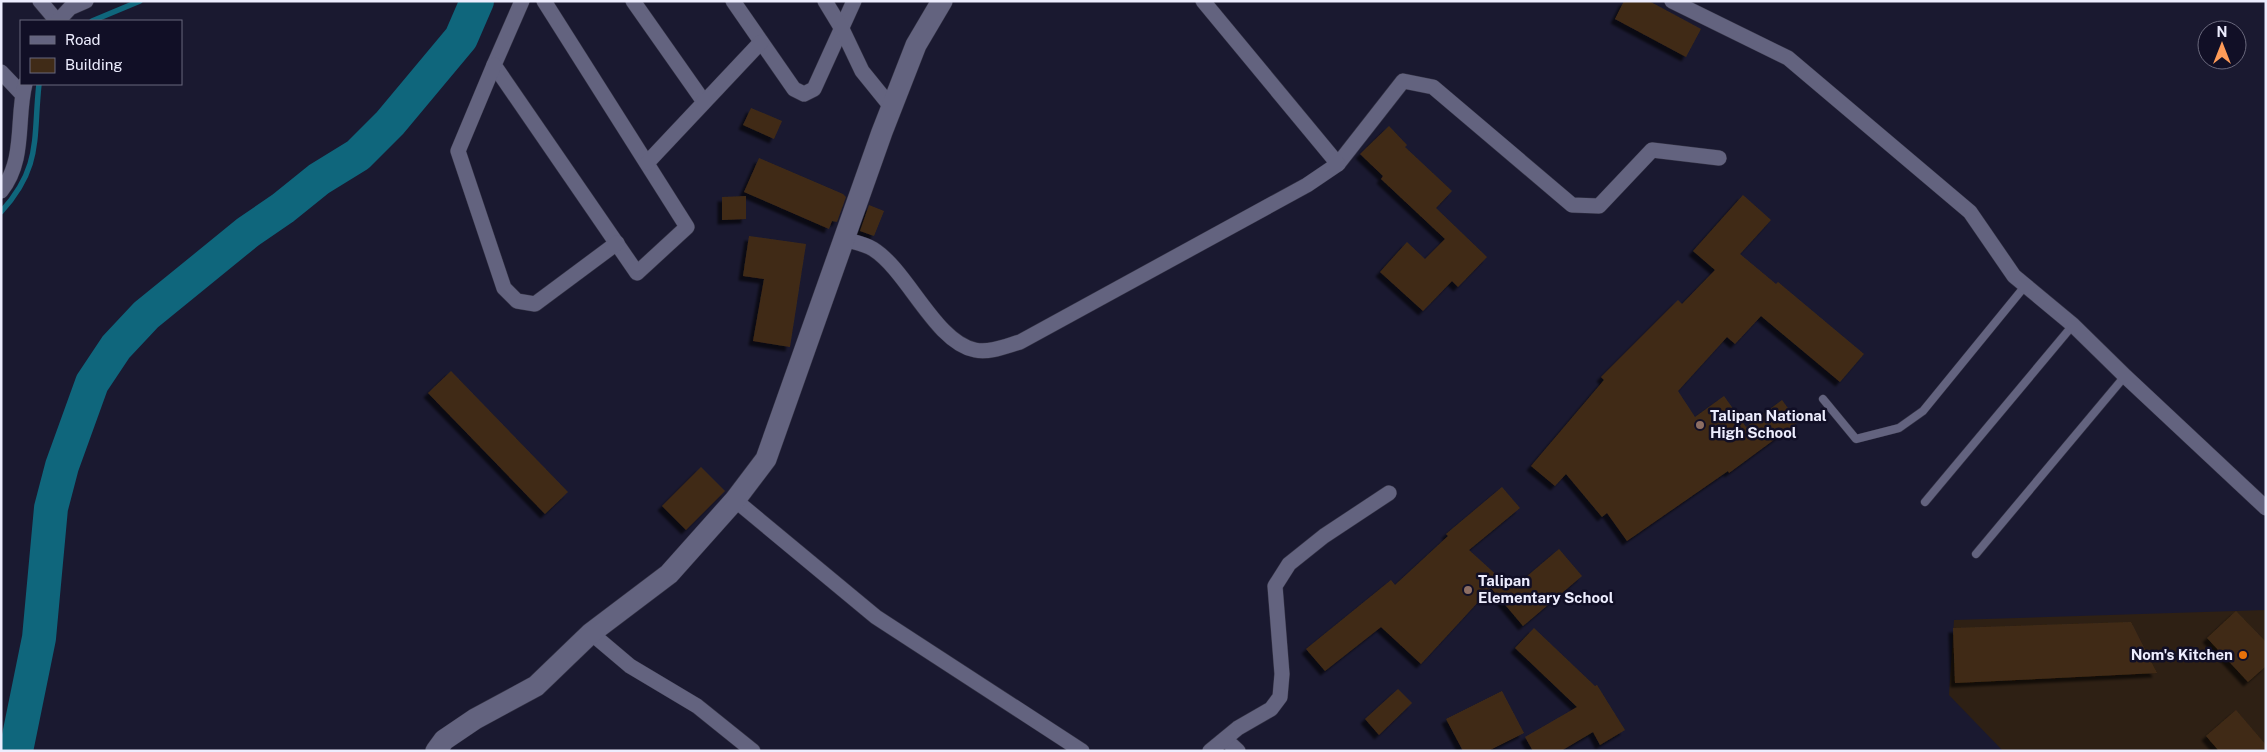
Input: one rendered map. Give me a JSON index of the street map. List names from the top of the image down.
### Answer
{
  "places": ["Talipan National High School", "Talipan Elementary School", "Nom's Kitchen"],
  "legend": ["Road", "Building"],
  "north": "top"
}
